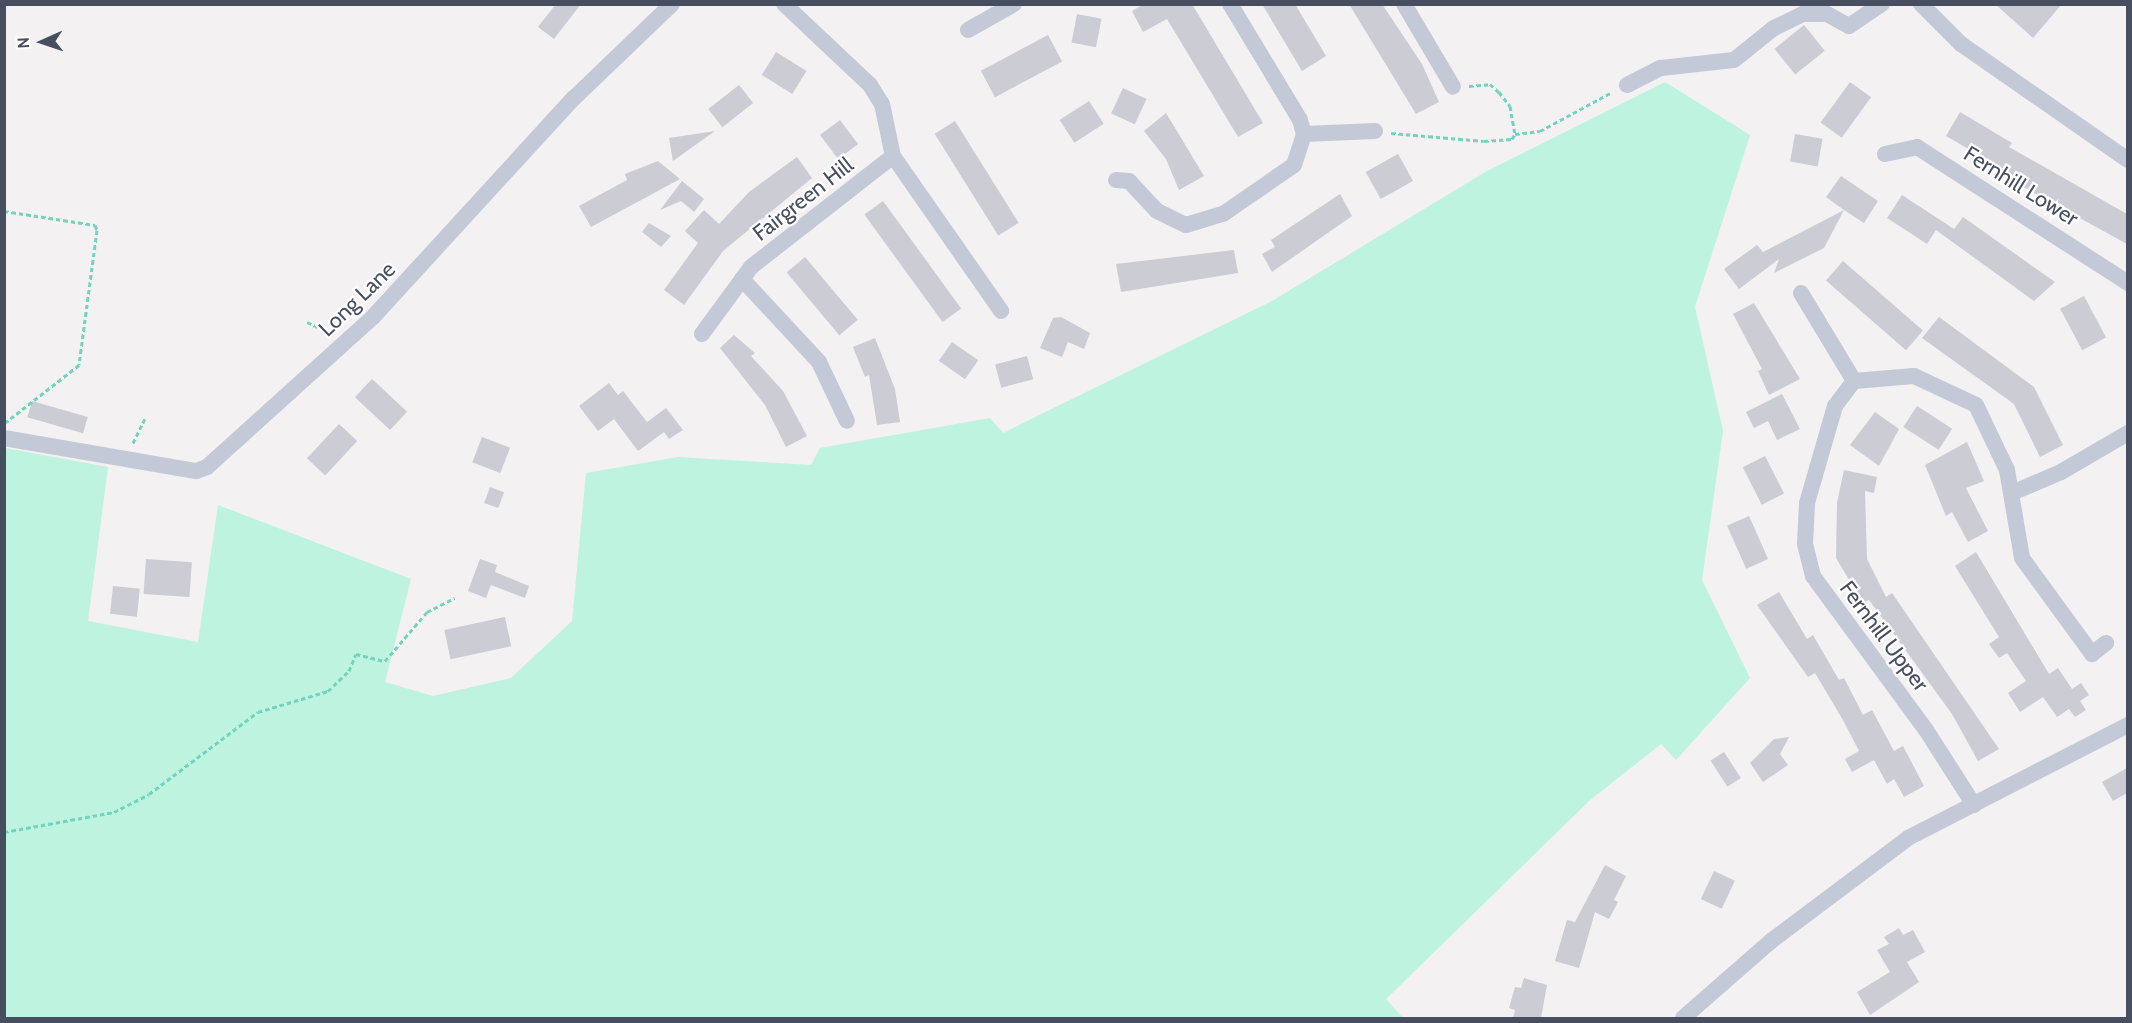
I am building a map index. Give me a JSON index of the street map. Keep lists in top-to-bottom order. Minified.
{"streets":{"street":["Fernhill Lower","Fairgreen Hill","Long Lane","Fernhill Upper"]},"north":"left"}
